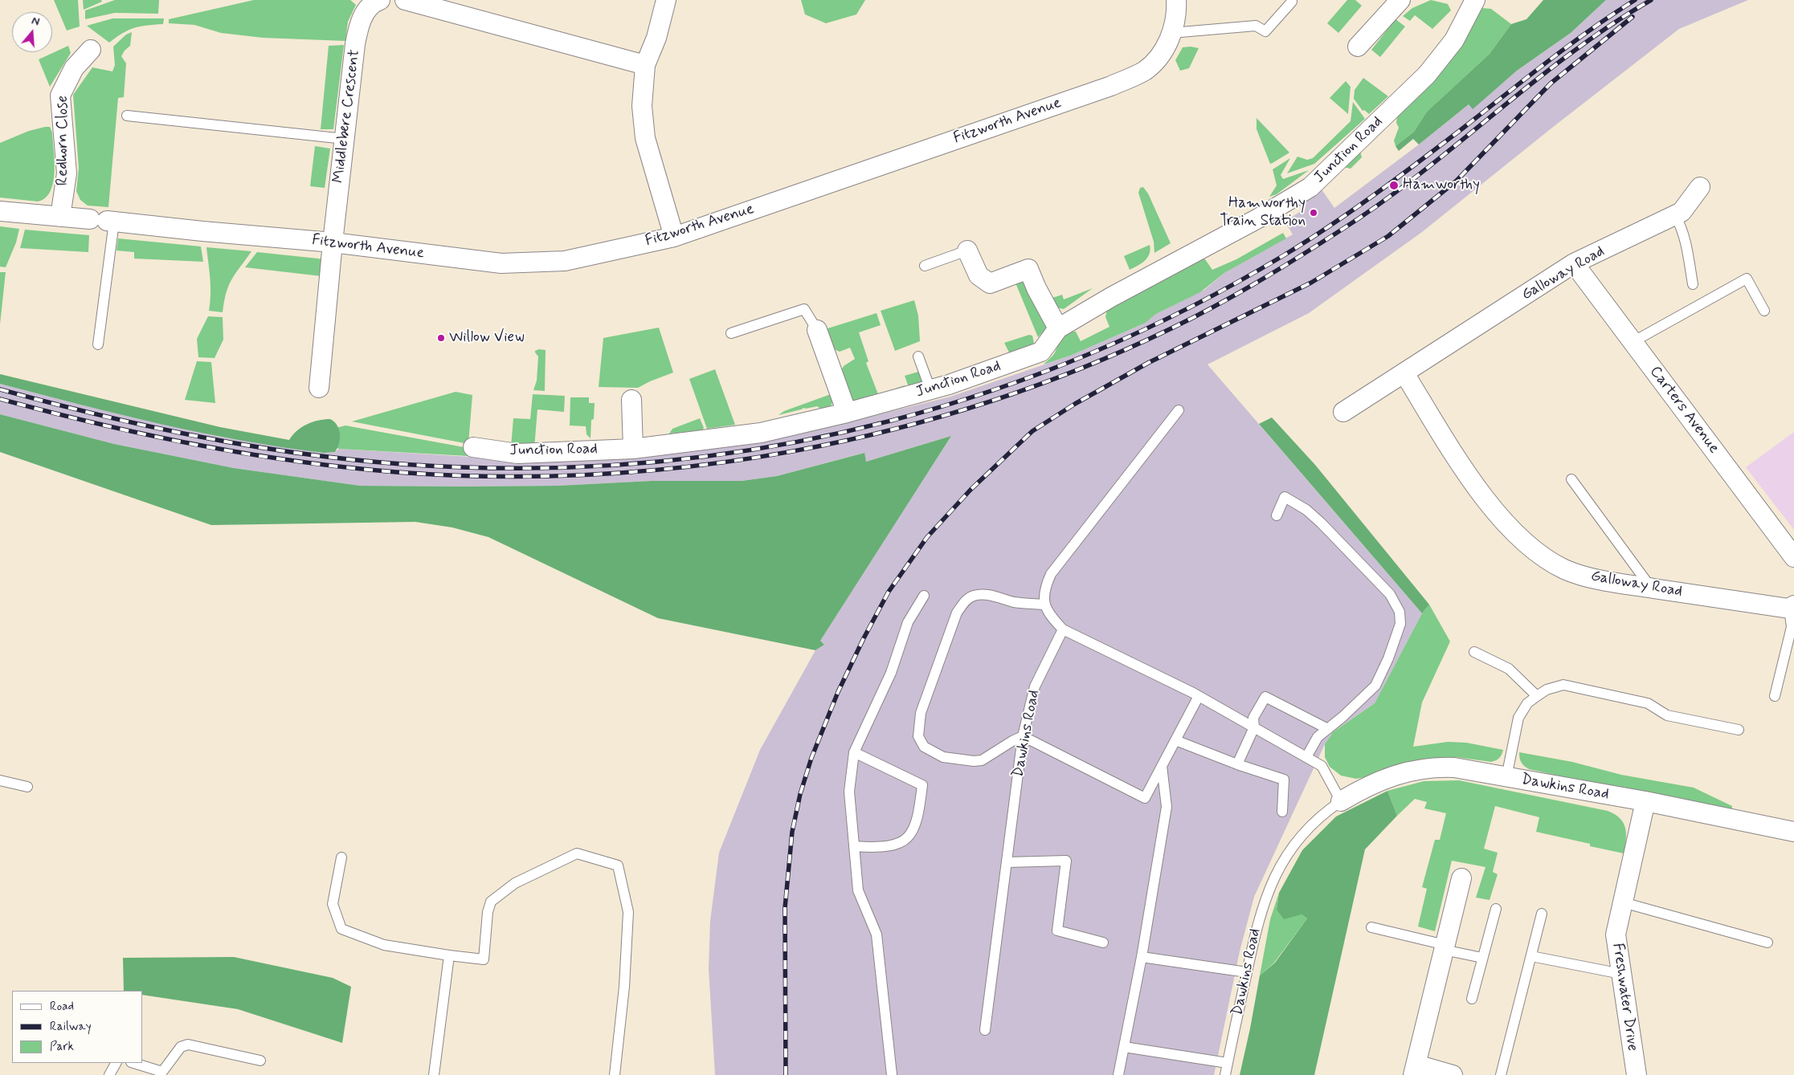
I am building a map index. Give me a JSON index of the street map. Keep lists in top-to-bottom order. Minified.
{"streets":{"street":["Middlebere Crescent","Fitzworth Avenue","Redhorn Close","Junction Road","Galloway Road","Carters Avenue","Dawkins Road","Freshwater Drive"]},"crossings":[["Middlebere Crescent","Fitzworth Avenue"],["Fitzworth Avenue","Redhorn Close"],["Galloway Road","Carters Avenue"],["Dawkins Road","Freshwater Drive"]],"places":["Hamworthy","Hamworthy Train Station","Willow View"],"legend":["Road","Railway","Park"],"north":"top"}
